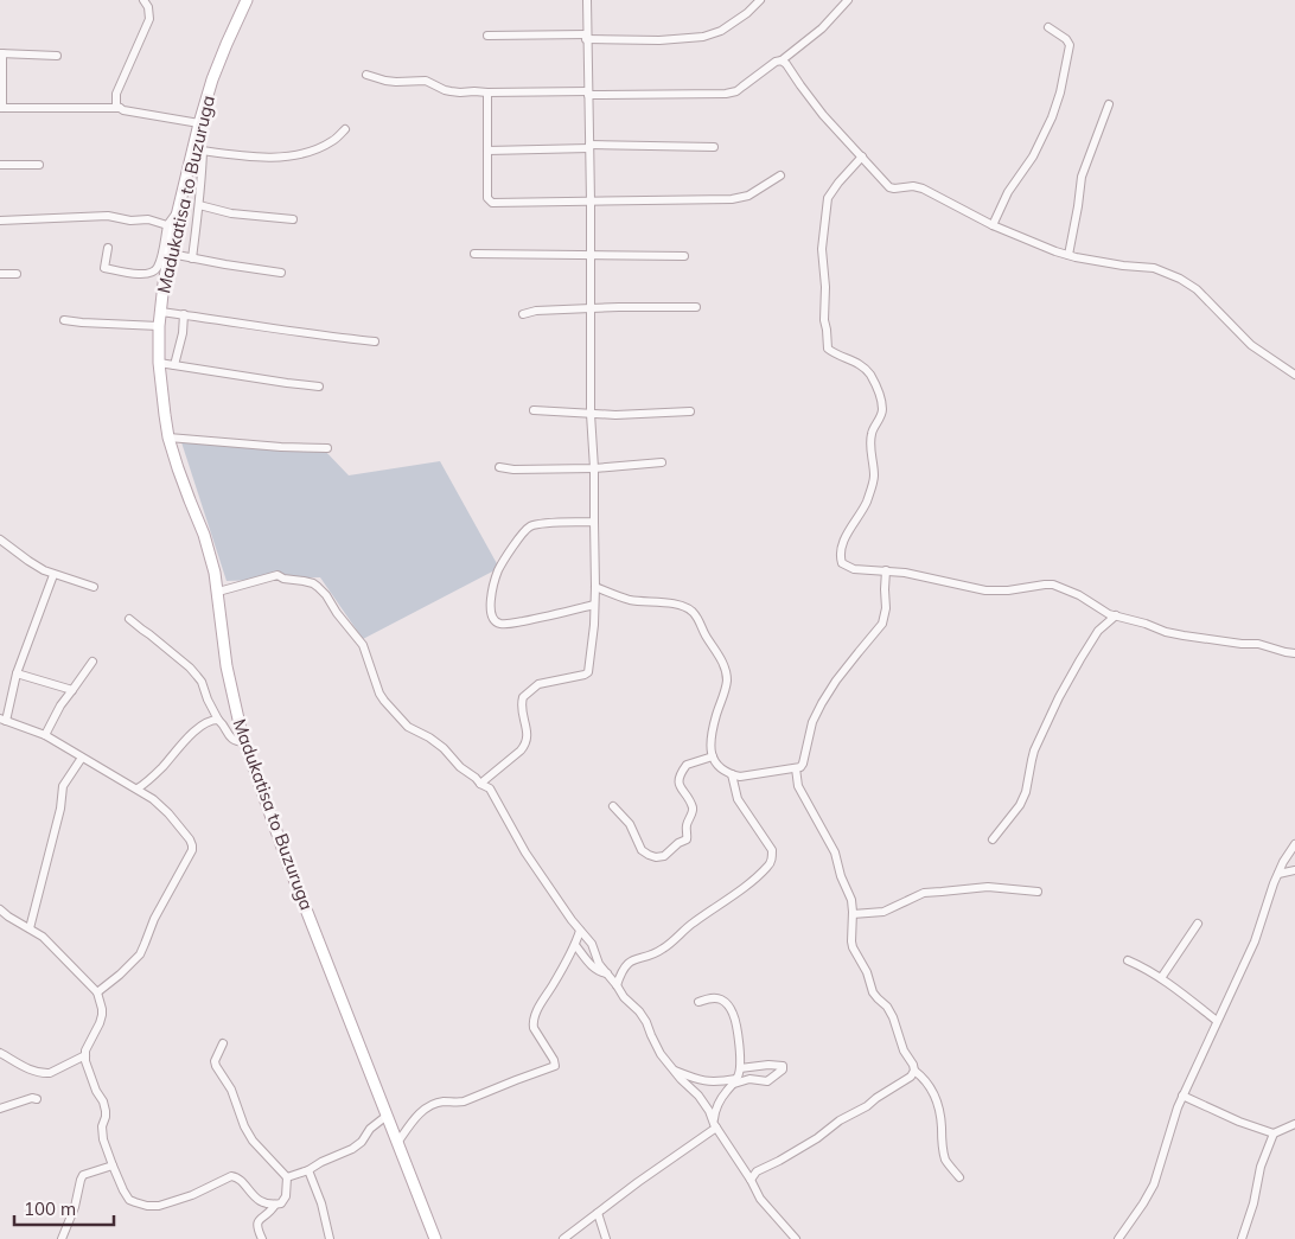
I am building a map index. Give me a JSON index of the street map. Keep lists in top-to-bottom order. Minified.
{"streets":{"main road":["Madukatisa to Buzuruga"]},"scale_bar":"100 m"}
